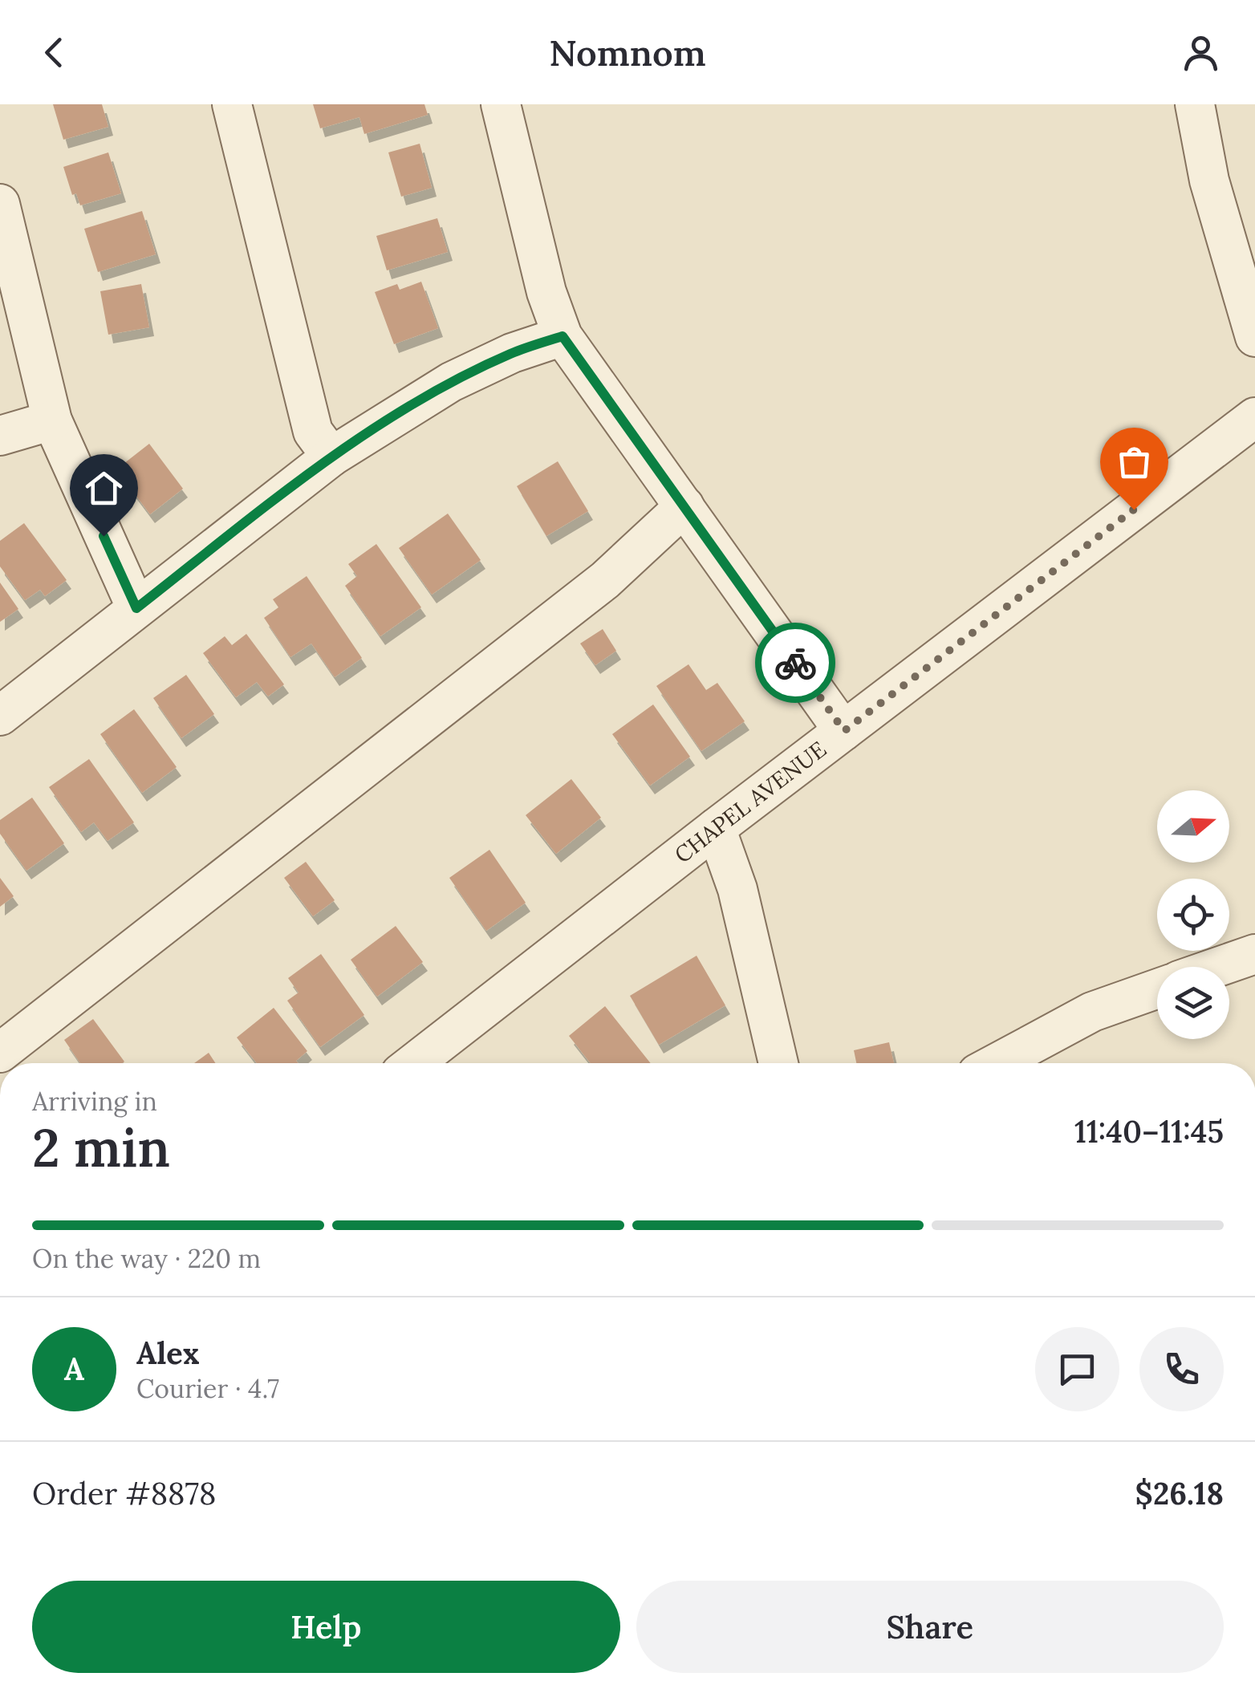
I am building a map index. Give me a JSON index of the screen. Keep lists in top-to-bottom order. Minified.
{"streets":{"street":["CHAPEL AVENUE"]},"north":"right","page":{"header":"Nomnom","heading":["2 min","Arriving in","11:40–11:45"],"panel":["Alex","Courier · 4.7","Order #8878","$26.18"],"bar":"On the way · 220 m","round":"A","buttons":["Help","Share"]}}
